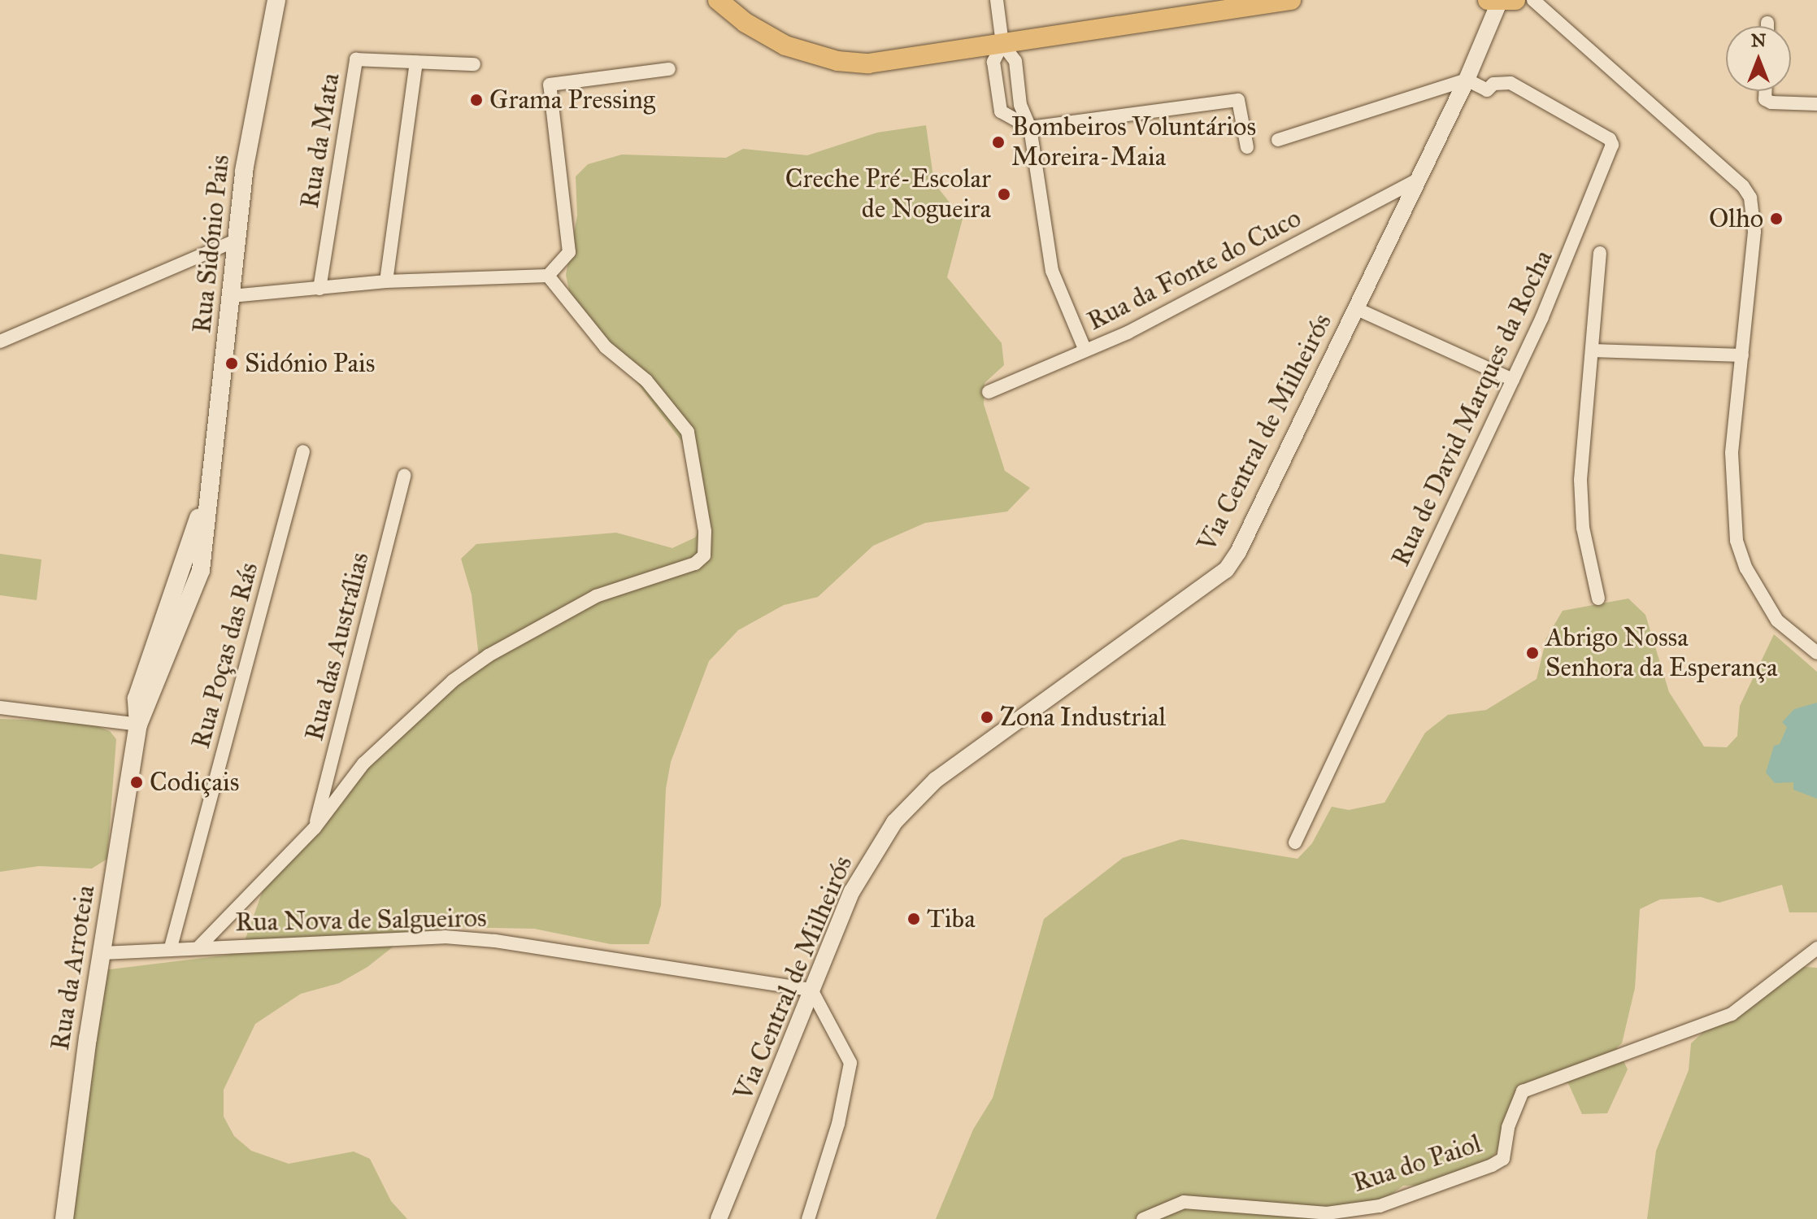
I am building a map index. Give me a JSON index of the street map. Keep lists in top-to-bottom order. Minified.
{"streets":{"main road":["Rua Sidónio Pais","Rua da Arroteia"],"street":["Rua da Mata","Rua da Fonte do Cuco","Rua de David Marques da Rocha","Via Central de Milheirós","Rua das Austrálias","Rua Poças das Rás","Rua Nova de Salgueiros","Rua do Paiol"]},"crossings":[["Rua Sidónio Pais","Rua da Arroteia"],["Rua da Fonte do Cuco","Via Central de Milheirós"],["Rua de David Marques da Rocha","Via Central de Milheirós"],["Via Central de Milheirós","Rua Nova de Salgueiros"],["Rua Poças das Rás","Rua Nova de Salgueiros"],["Rua Nova de Salgueiros","Rua da Arroteia"]],"places":["Grama Pressing","Bombeiros Voluntários Moreira-Maia","Creche Pré-Escolar de Nogueira","Olho","Sidónio Pais","Abrigo Nossa Senhora da Esperança","Zona Industrial","Codiçais","Tiba"],"north":"top"}
